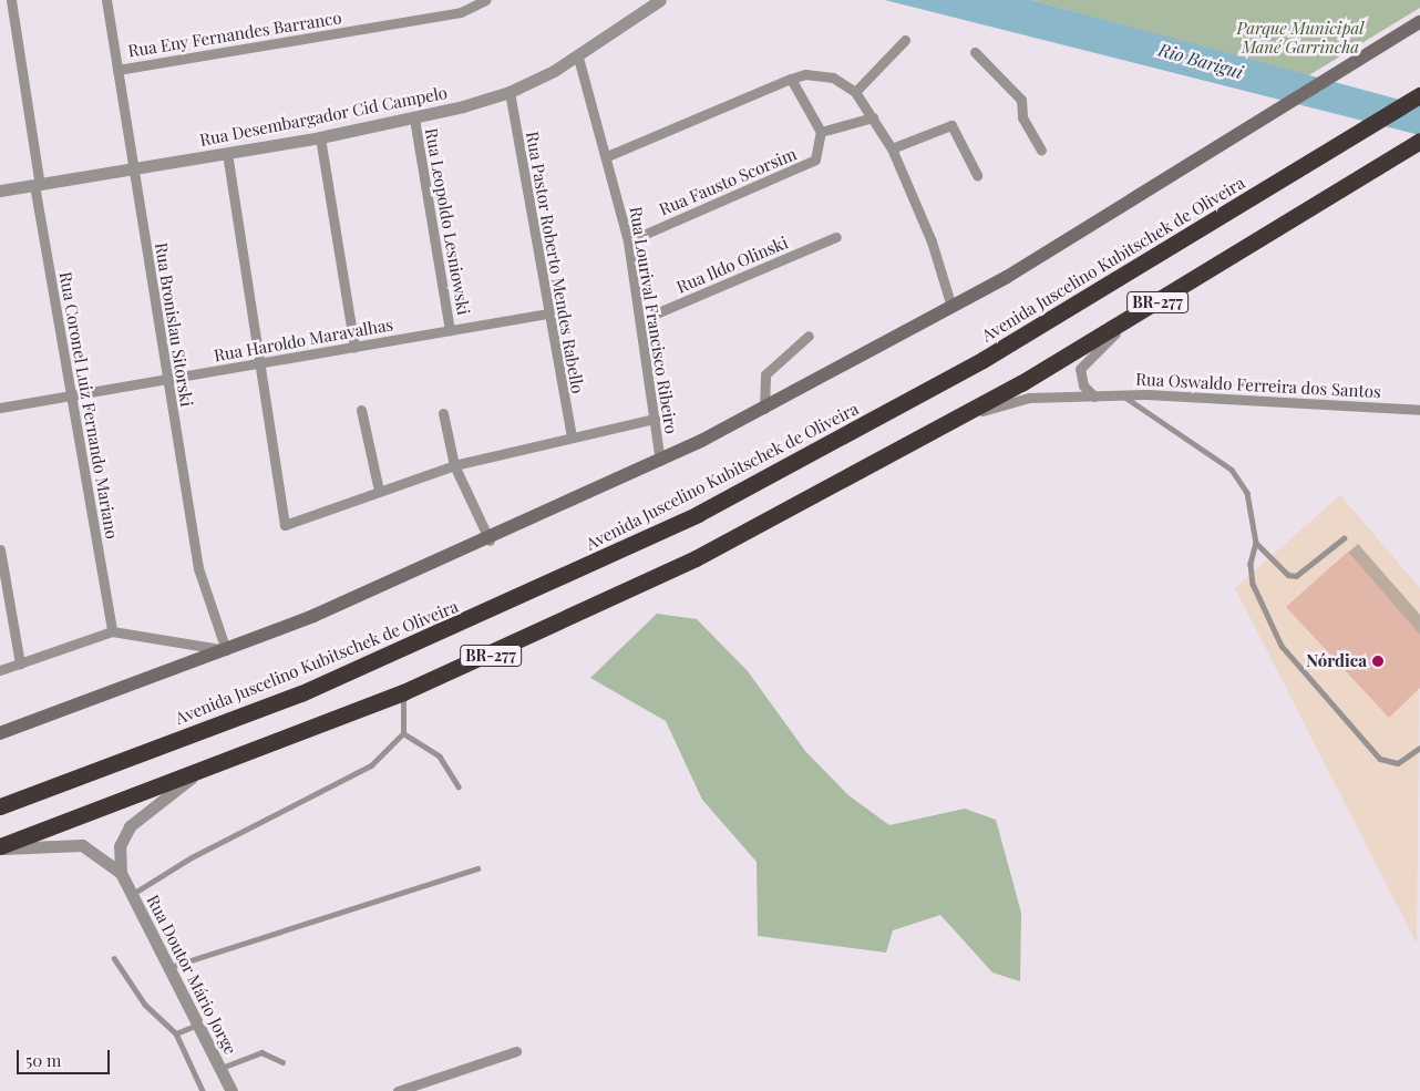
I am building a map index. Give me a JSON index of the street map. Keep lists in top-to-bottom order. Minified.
{"streets":{"highway":["Avenida Juscelino Kubitschek de Oliveira","BR-277"],"street":["Rua Eny Fernandes Barranco","Rua Desembargador Cid Campelo","Rua Fausto Scorsim","Rua Leopoldo Lesniowski","Rua Pastor Roberto Mendes Rabello","Rua Ildo Olinski","Rua Lourival Francisco Ribeiro","Rua Bronislau Sitorski","Rua Haroldo Maravalhas","Rua Oswaldo Ferreira dos Santos","Rua Coronel Luiz Fernando Mariano","Rua Doutor Mário Jorge"]},"crossings":[["Rua Eny Fernandes Barranco","Rua Bronislau Sitorski"],["Rua Desembargador Cid Campelo","Rua Leopoldo Lesniowski"],["Rua Desembargador Cid Campelo","Rua Pastor Roberto Mendes Rabello"],["Rua Desembargador Cid Campelo","Rua Lourival Francisco Ribeiro"],["Rua Desembargador Cid Campelo","Rua Bronislau Sitorski"],["Rua Desembargador Cid Campelo","Rua Coronel Luiz Fernando Mariano"],["Rua Fausto Scorsim","Rua Lourival Francisco Ribeiro"],["Rua Leopoldo Lesniowski","Rua Haroldo Maravalhas"],["Rua Pastor Roberto Mendes Rabello","Rua Haroldo Maravalhas"],["Rua Ildo Olinski","Rua Lourival Francisco Ribeiro"],["BR-277","Rua Oswaldo Ferreira dos Santos"],["BR-277","Rua Doutor Mário Jorge"],["Rua Bronislau Sitorski","Rua Haroldo Maravalhas"],["Rua Haroldo Maravalhas","Rua Coronel Luiz Fernando Mariano"]],"water":["Rio Barigui"],"parks":["Parque Municipal Mané Garrincha"],"places":["Nórdica"],"scale_bar":"50 m"}
